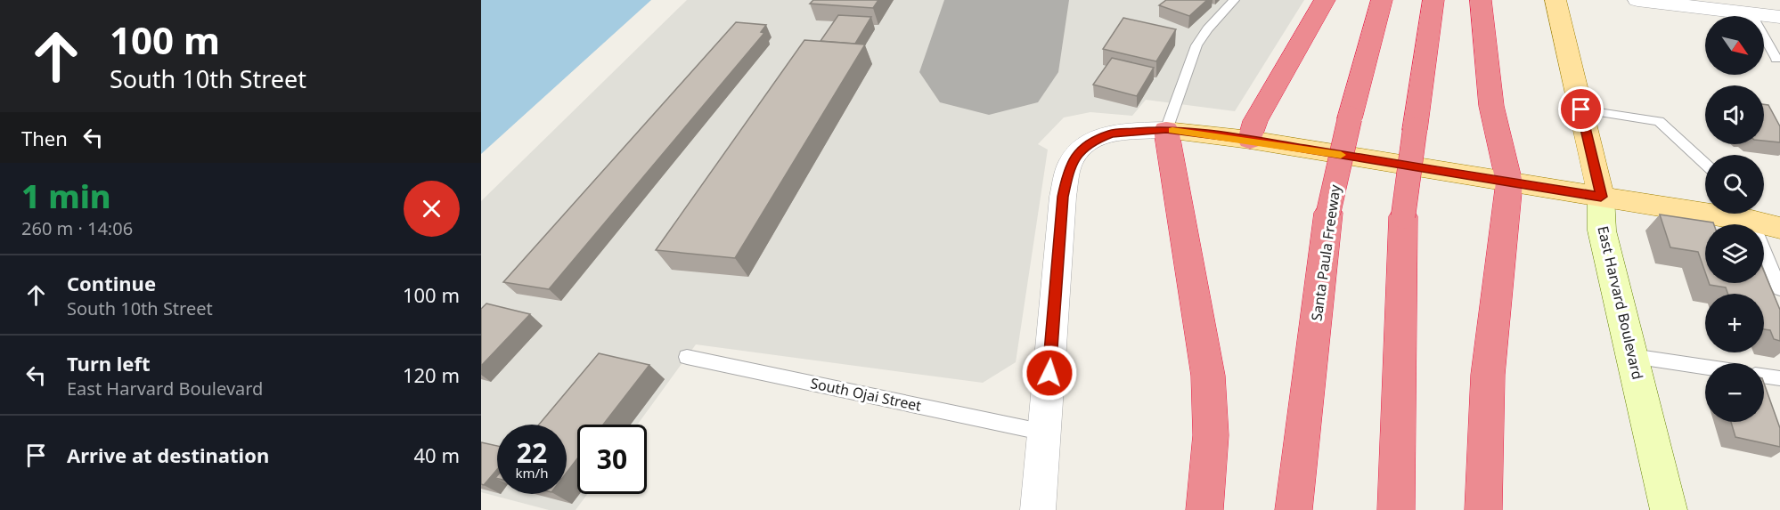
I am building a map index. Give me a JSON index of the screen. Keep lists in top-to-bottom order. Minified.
{"streets":{"highway":["Santa Paula Freeway"],"main road":["East Harvard Boulevard"],"lane":["South Ojai Street"]},"north":"bottom right","page":{"turn":["100 m","South 10th Street"],"map_buttons":["+","−"],"then":"Then","heading":["1 min","260 m · 14:06"],"list":[{"name":"Continue","note":"South 10th Street","value":"100 m"},{"name":"Turn left","note":"East Harvard Boulevard","value":"120 m"},{"name":"Arrive at destination","value":"40 m"}],"speed":"22 km/h","limit":"30"}}
